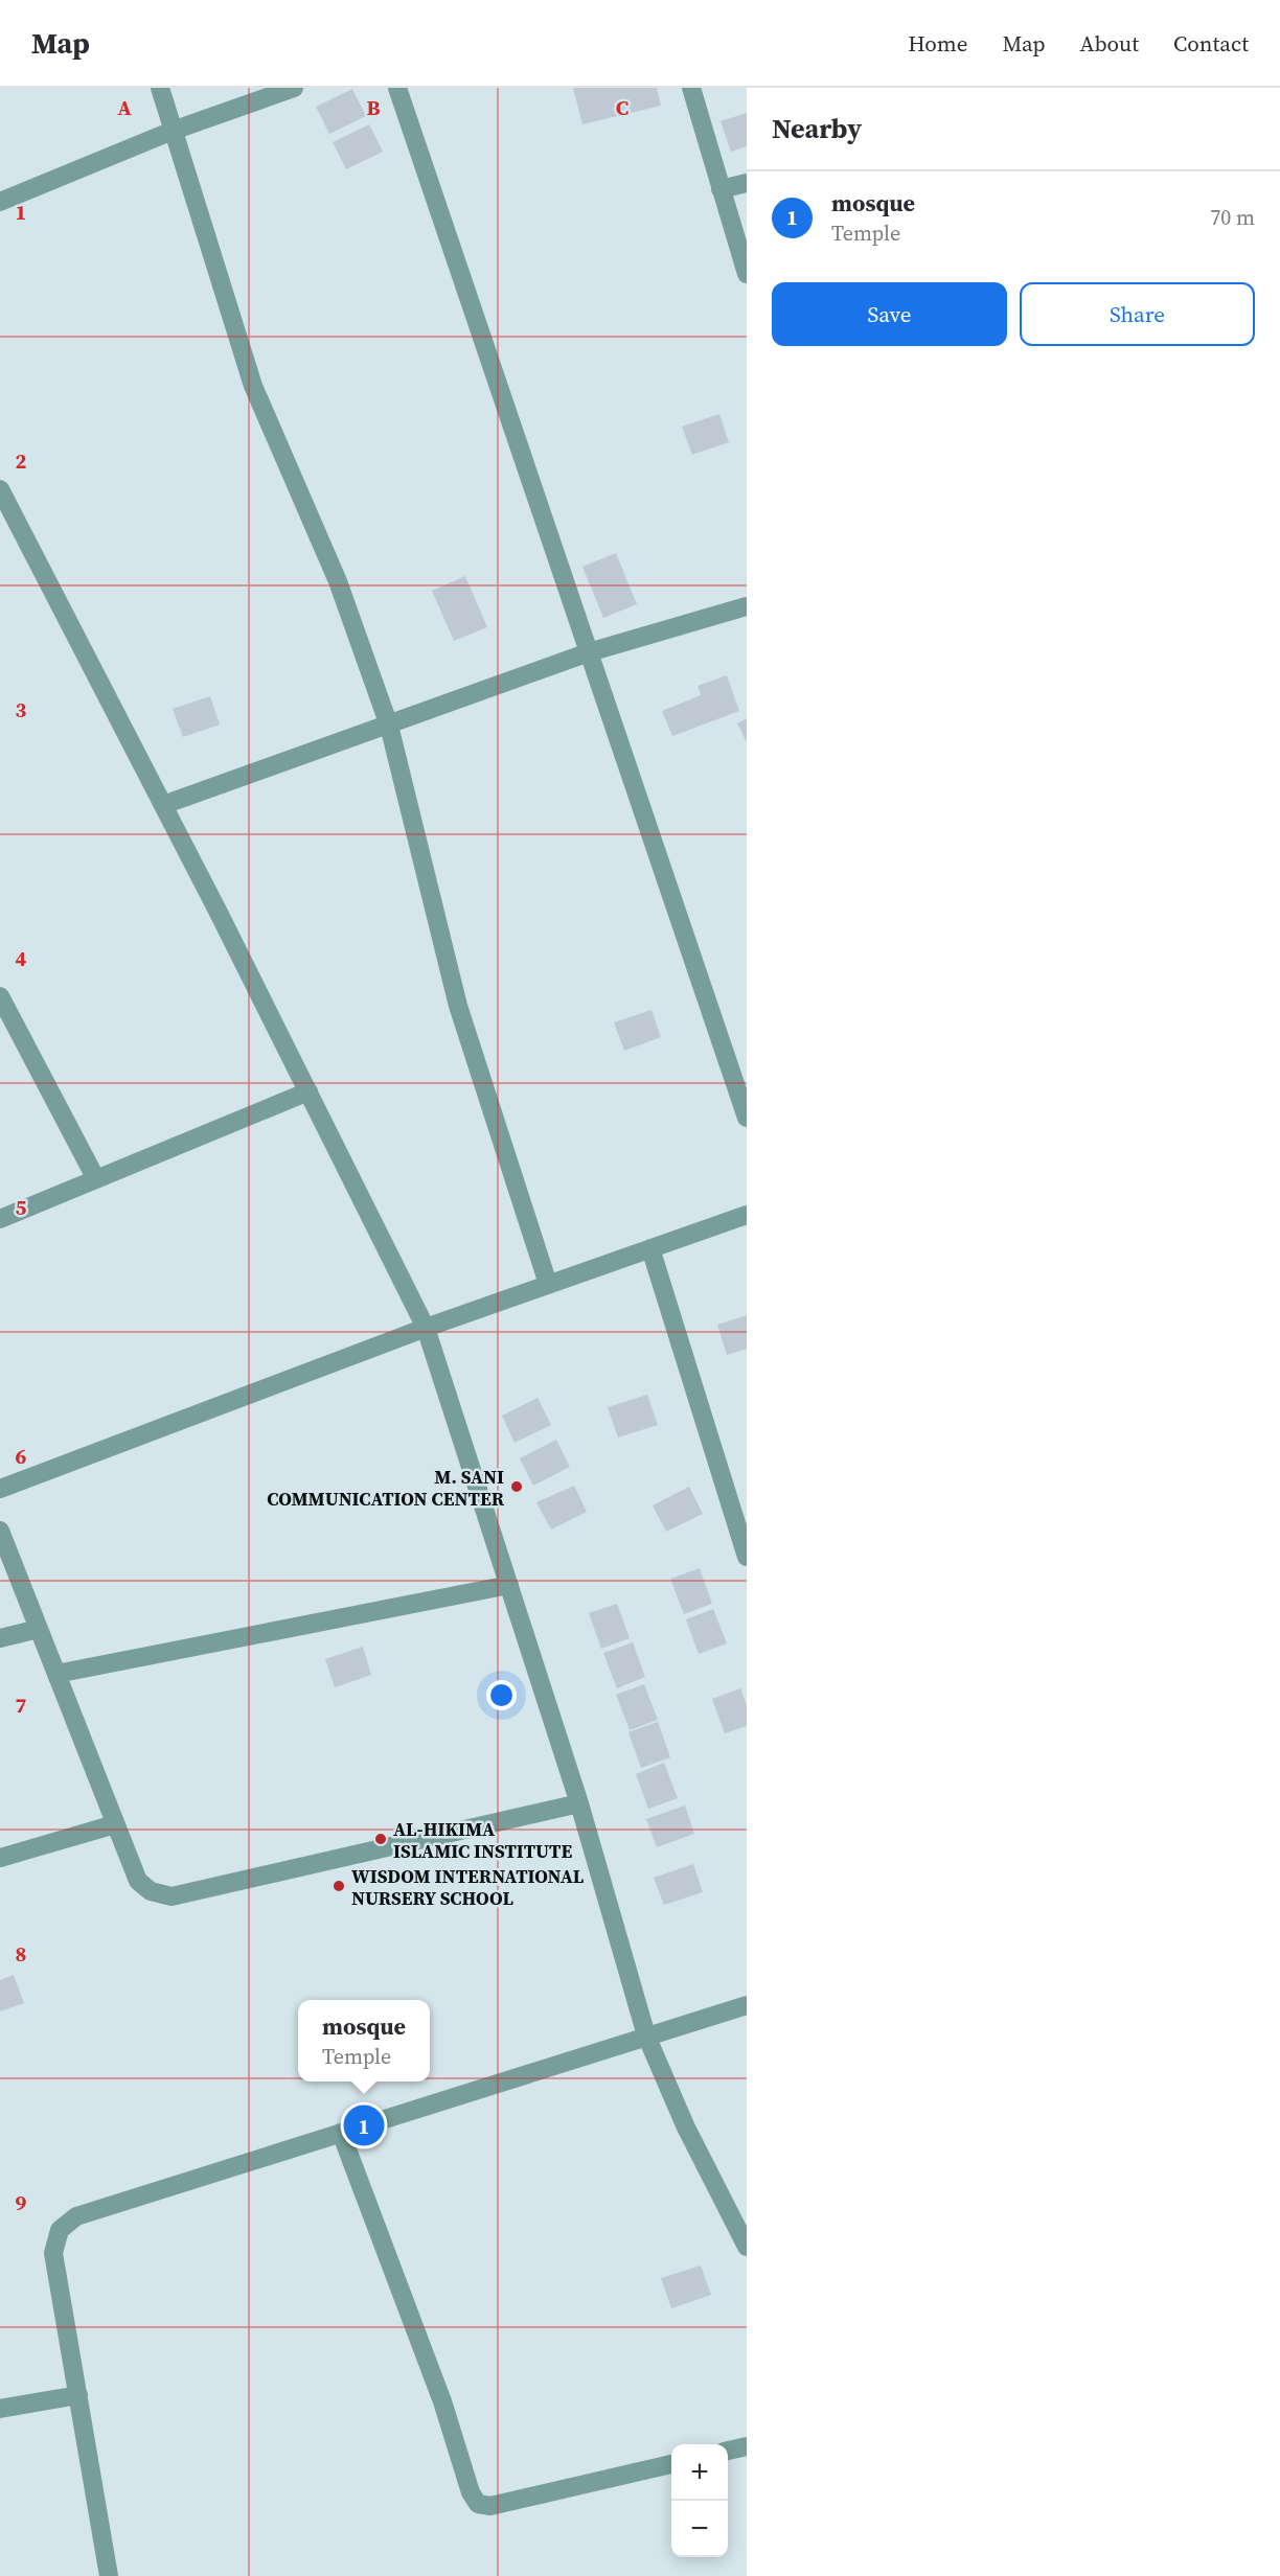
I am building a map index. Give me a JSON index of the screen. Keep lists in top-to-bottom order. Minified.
{"places":["M. SANI COMMUNICATION CENTER","AL-HIKIMA ISLAMIC INSTITUTE","WISDOM INTERNATIONAL NURSERY SCHOOL"],"page":{"header":"Map","nav":["Home","Map","About","Contact"],"heading":"Nearby","list":[{"mark":"1","name":"mosque","note":"Temple","value":"70 m"}],"buttons":["Save","Share"],"popup":["mosque","Temple"],"pins":"1","map_buttons":["+","−"]},"grid":{"columns":["A","B","C"],"rows":["1","2","3","4","5","6","7","8","9"]}}
